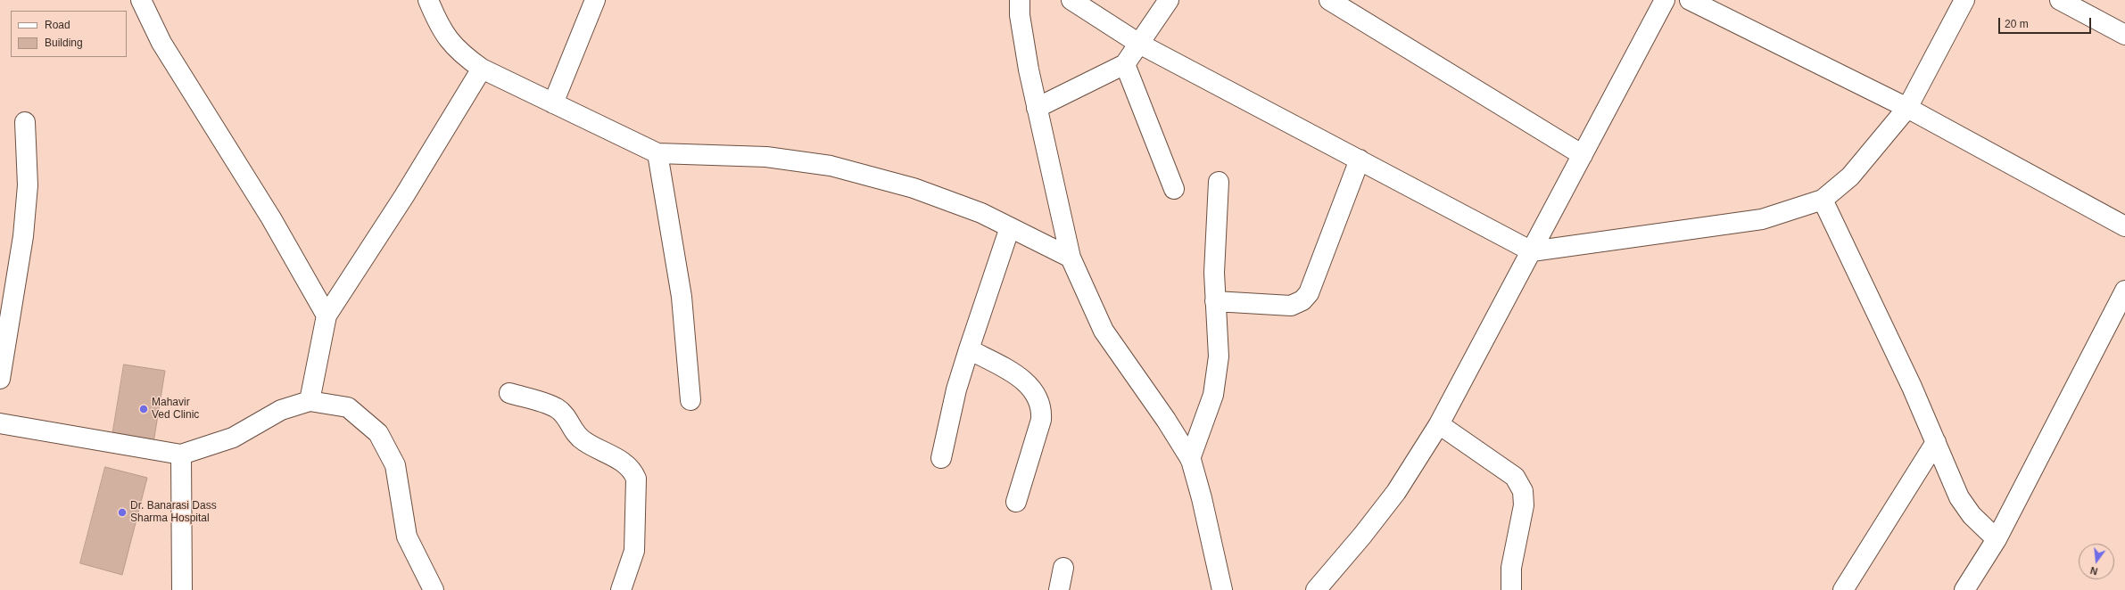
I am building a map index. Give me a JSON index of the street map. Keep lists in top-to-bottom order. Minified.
{"places":["Mahavir Ved Clinic","Dr. Banarasi Dass Sharma Hospital"],"legend":["Road","Building"],"scale_bar":"20 m","north":"bottom"}
